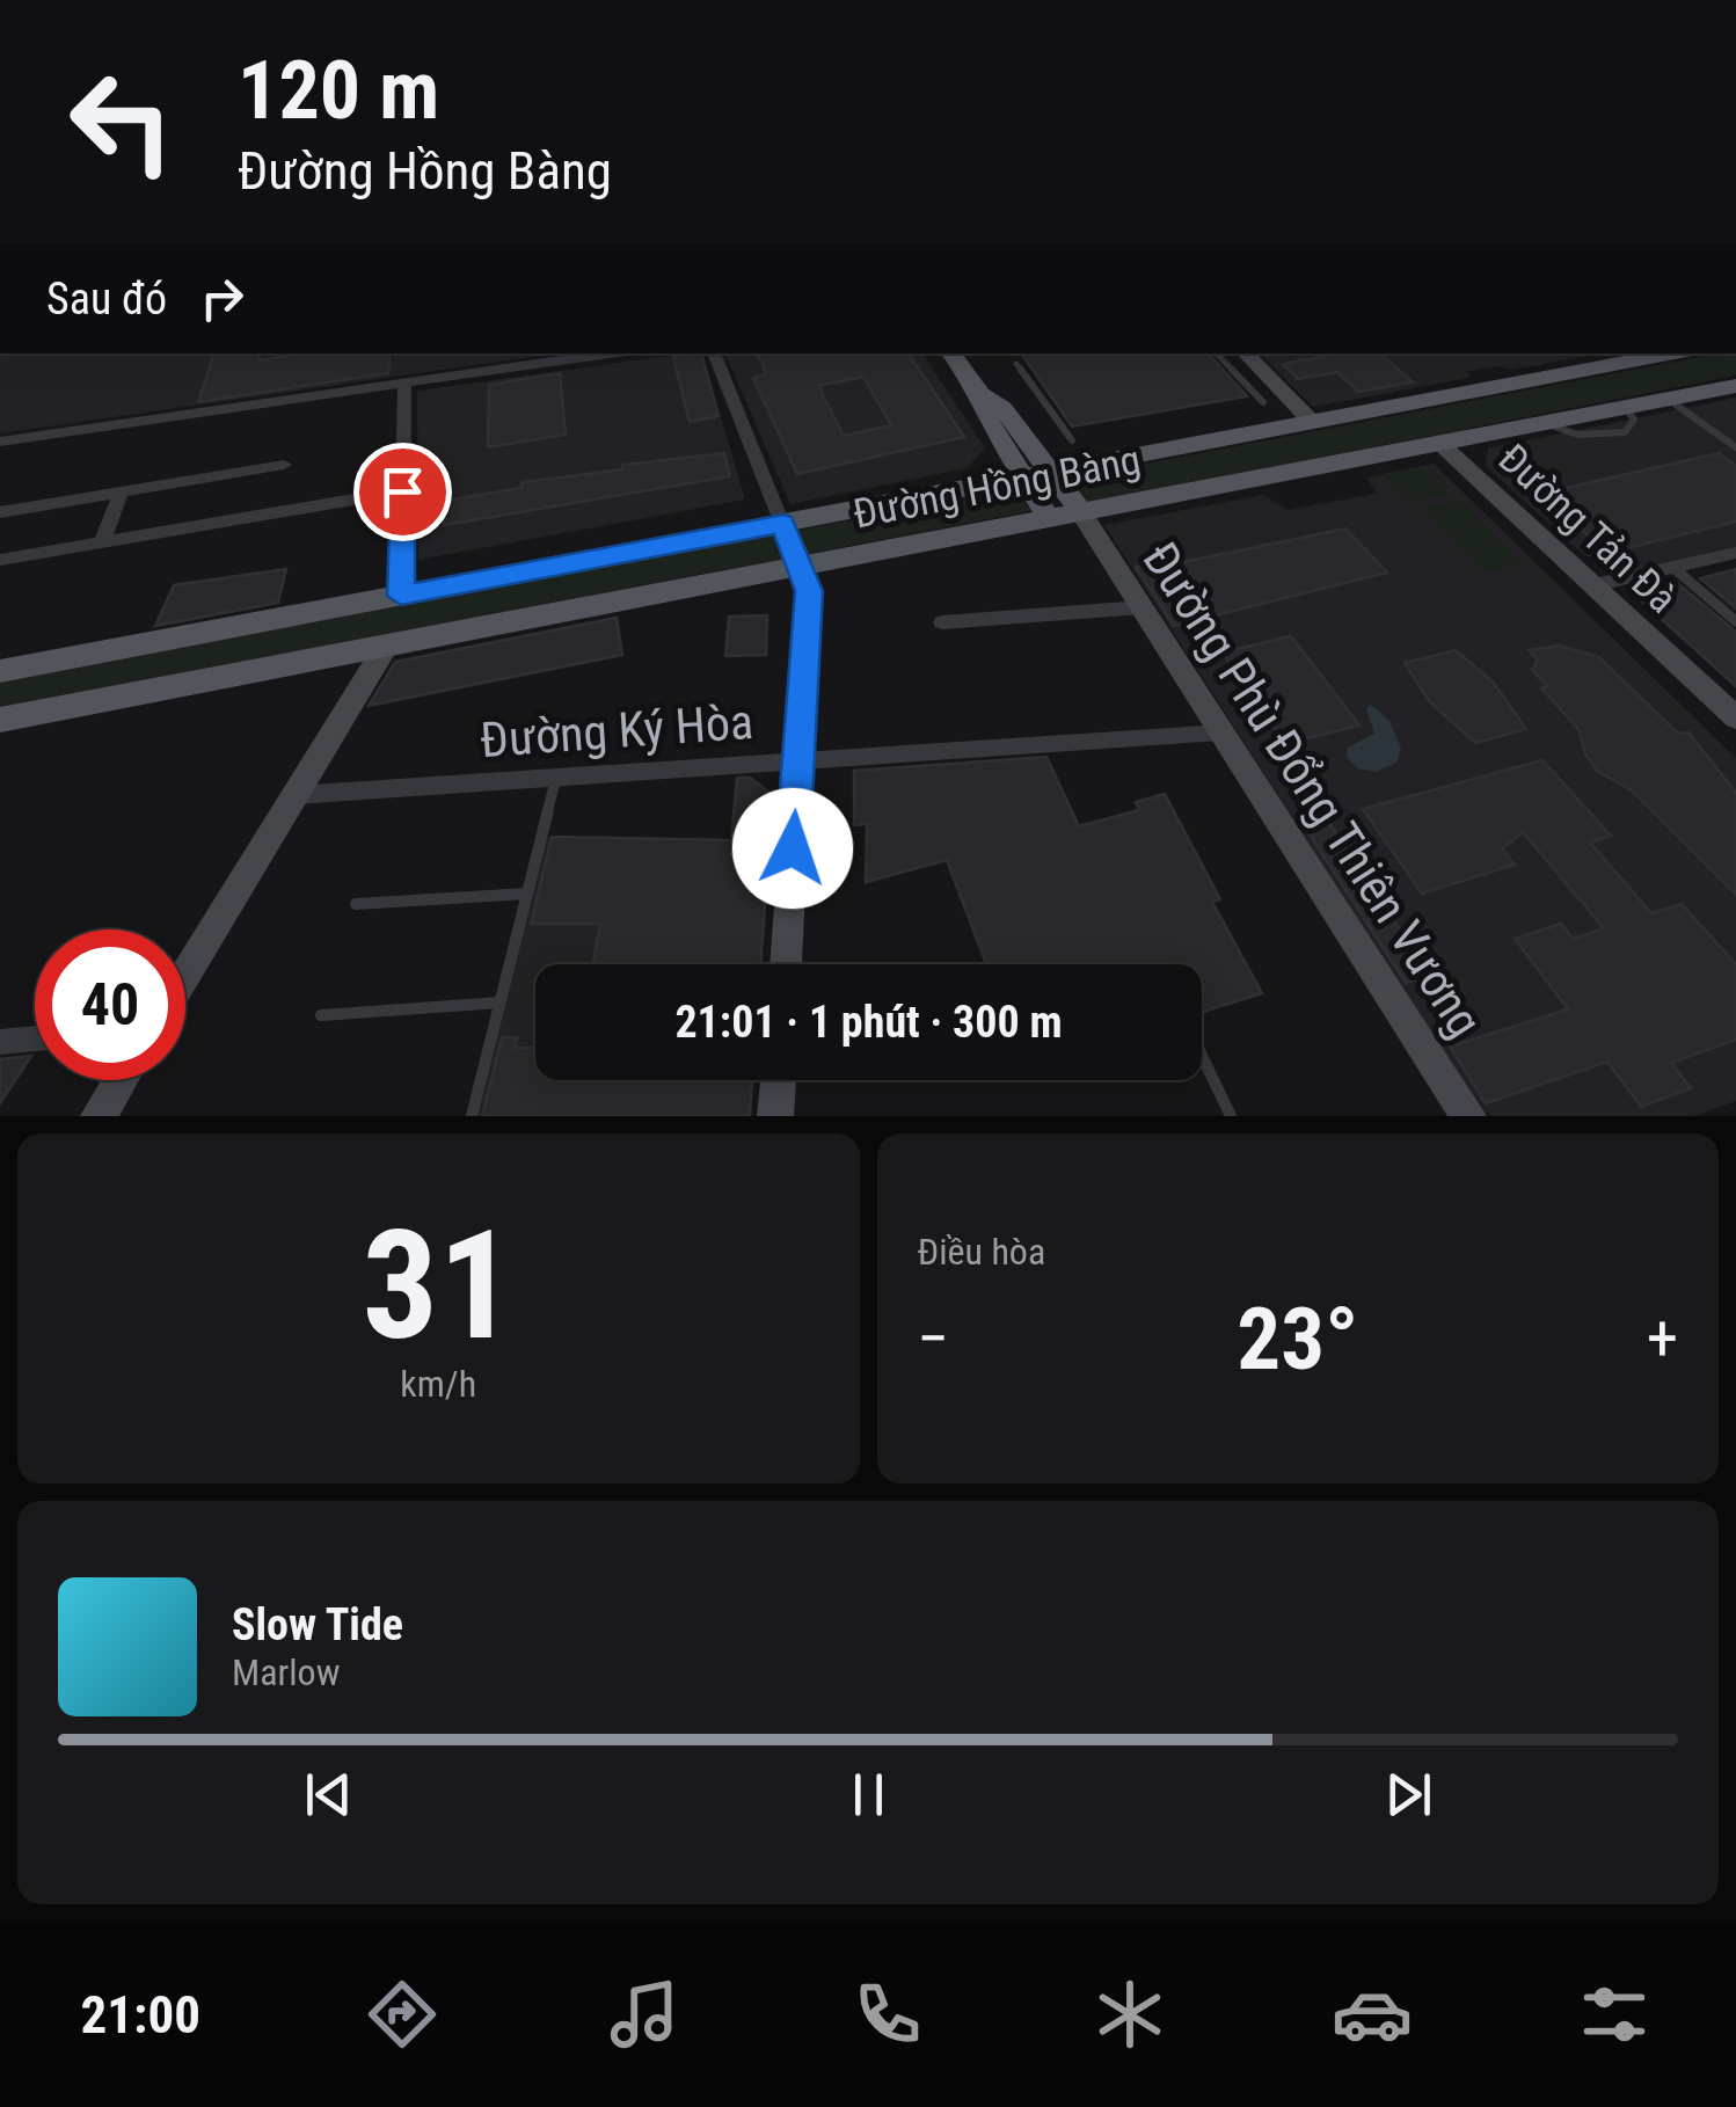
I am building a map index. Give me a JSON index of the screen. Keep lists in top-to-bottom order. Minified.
{"streets":{"main road":["Đường Hồng Bàng"],"street":["Đường Tản Đà","Đường Ký Hòa","Đường Phù Đổng Thiên Vương"]},"crossings":[["Đường Hồng Bàng","Đường Tản Đà"],["Đường Hồng Bàng","Đường Phù Đổng Thiên Vương"],["Đường Ký Hòa","Đường Phù Đổng Thiên Vương"]],"page":{"turn":["120 m","Đường Hồng Bàng"],"then":"Sau đó","limit":"40","trip":"21:01 · 1 phút · 300 m","tile":[["31","km/h"],"Điều hòa"],"heat":["−","23°","+"],"song":["Slow Tide","Marlow"],"tabs":"21:00"}}
